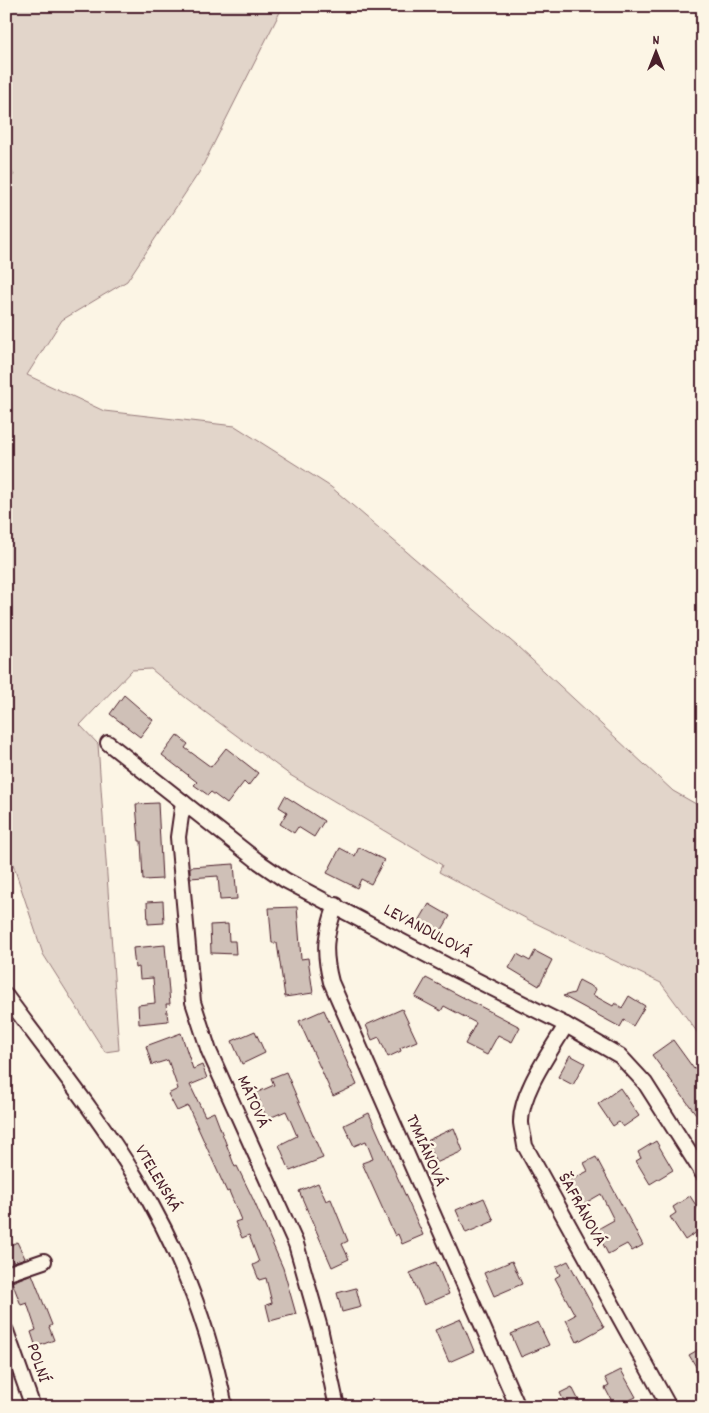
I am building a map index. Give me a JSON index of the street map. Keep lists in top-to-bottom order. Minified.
{"streets":{"street":["LEVANDULOVÁ","MÁTOVÁ","TYMIÁNOVÁ","VTELENSKÁ","ŠAFRÁNOVÁ","POLNÍ"]},"crossings":[["LEVANDULOVÁ","MÁTOVÁ"],["LEVANDULOVÁ","TYMIÁNOVÁ"],["LEVANDULOVÁ","ŠAFRÁNOVÁ"]],"north":"top"}
